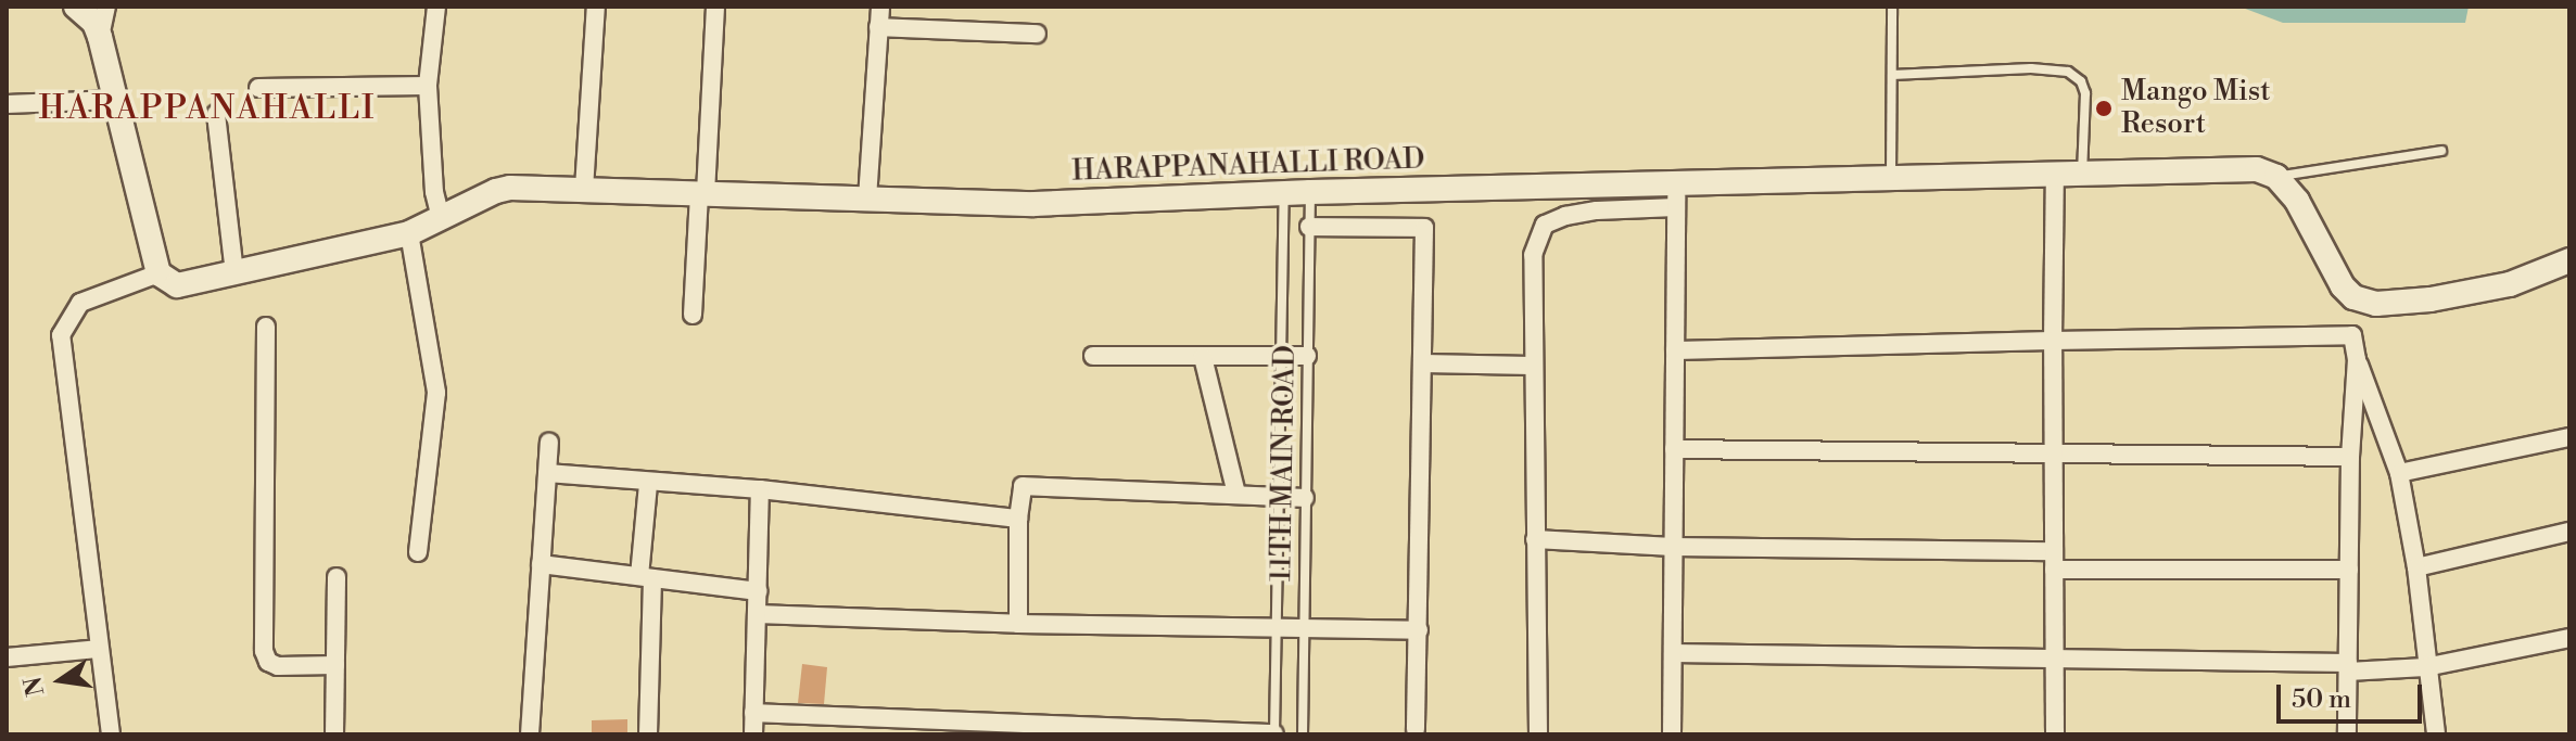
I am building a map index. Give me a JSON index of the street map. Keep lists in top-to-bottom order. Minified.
{"streets":{"street":["HARAPPANAHALLI ROAD"],"lane":["11TH MAIN ROAD"]},"crossings":[["HARAPPANAHALLI ROAD","11TH MAIN ROAD"]],"districts":["HARAPPANAHALLI"],"places":["Mango Mist Resort"],"scale_bar":"50 m","north":"left"}
